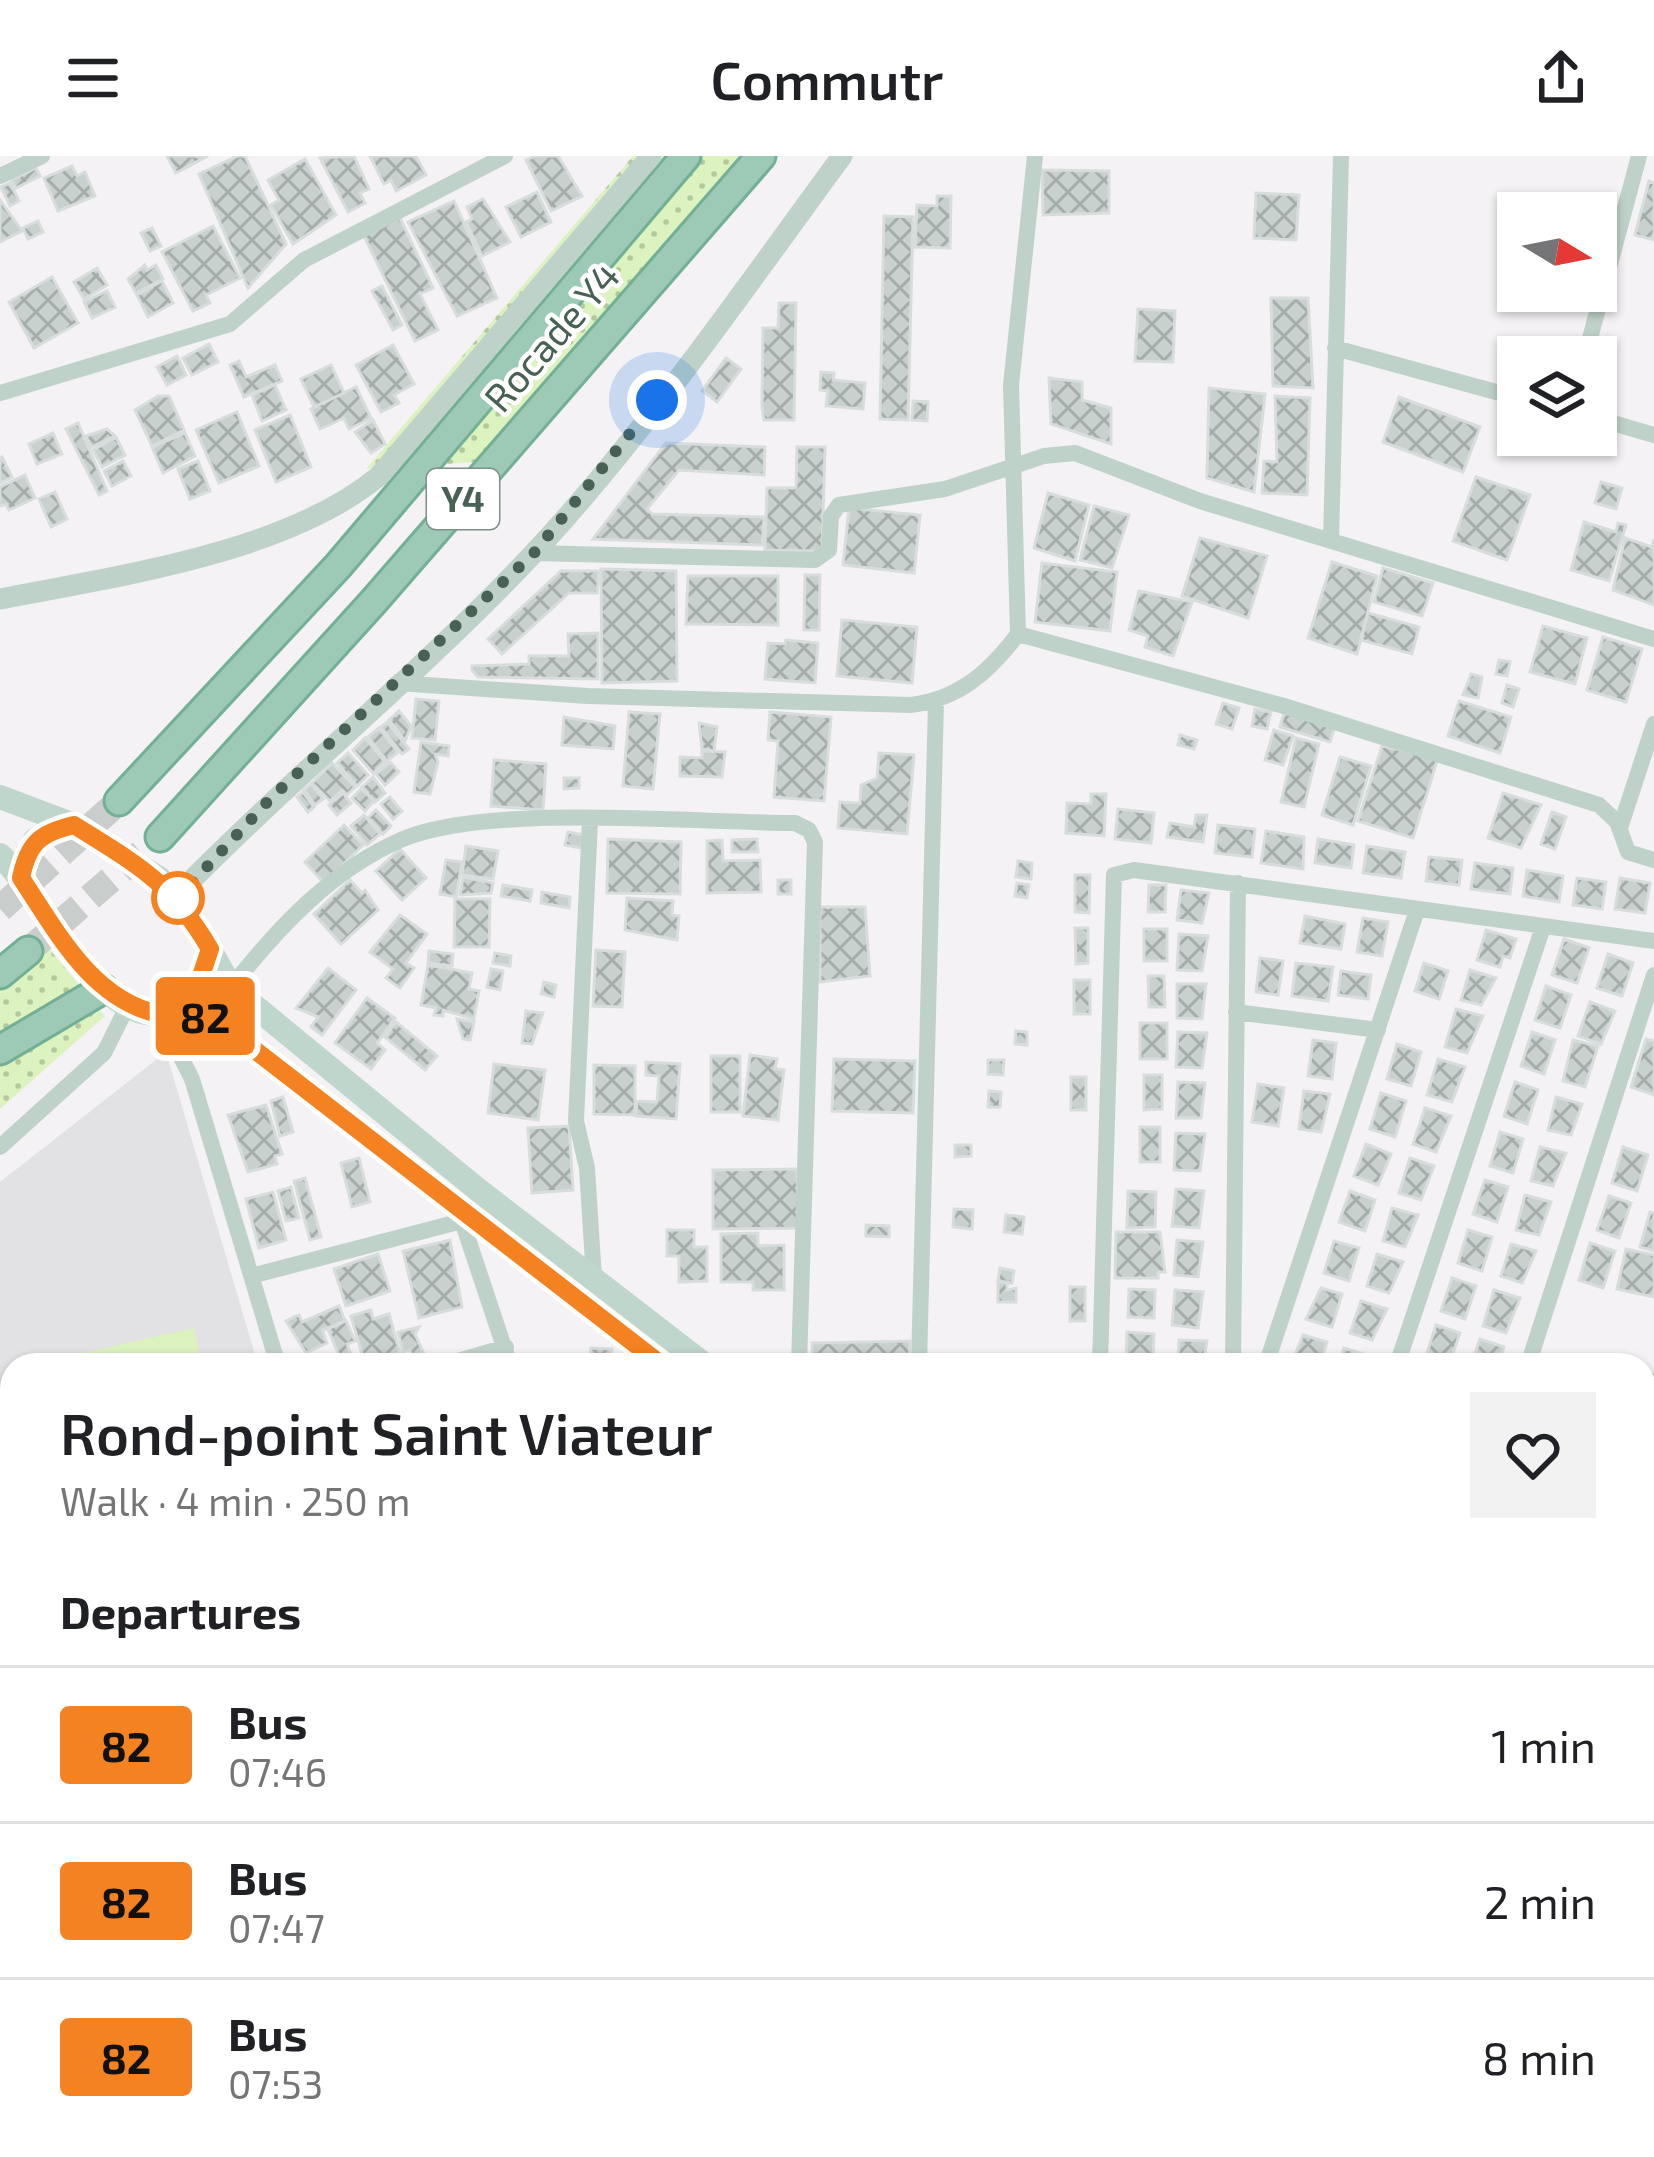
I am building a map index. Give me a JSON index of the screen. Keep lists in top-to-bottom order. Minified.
{"streets":{"highway":["Rocade Y4","Y4"]},"lines":["bus line 82"],"north":"right","page":{"header":"Commutr","on_map":"82","heading":[["Rond-point Saint Viateur","Walk · 4 min · 250 m"],"Departures"],"list":[{"mark":"82","name":"Bus","note":"07:46","value":"1 min"},{"mark":"82","name":"Bus","note":"07:47","value":"2 min"},{"mark":"82","name":"Bus","note":"07:53","value":"8 min"}]}}
